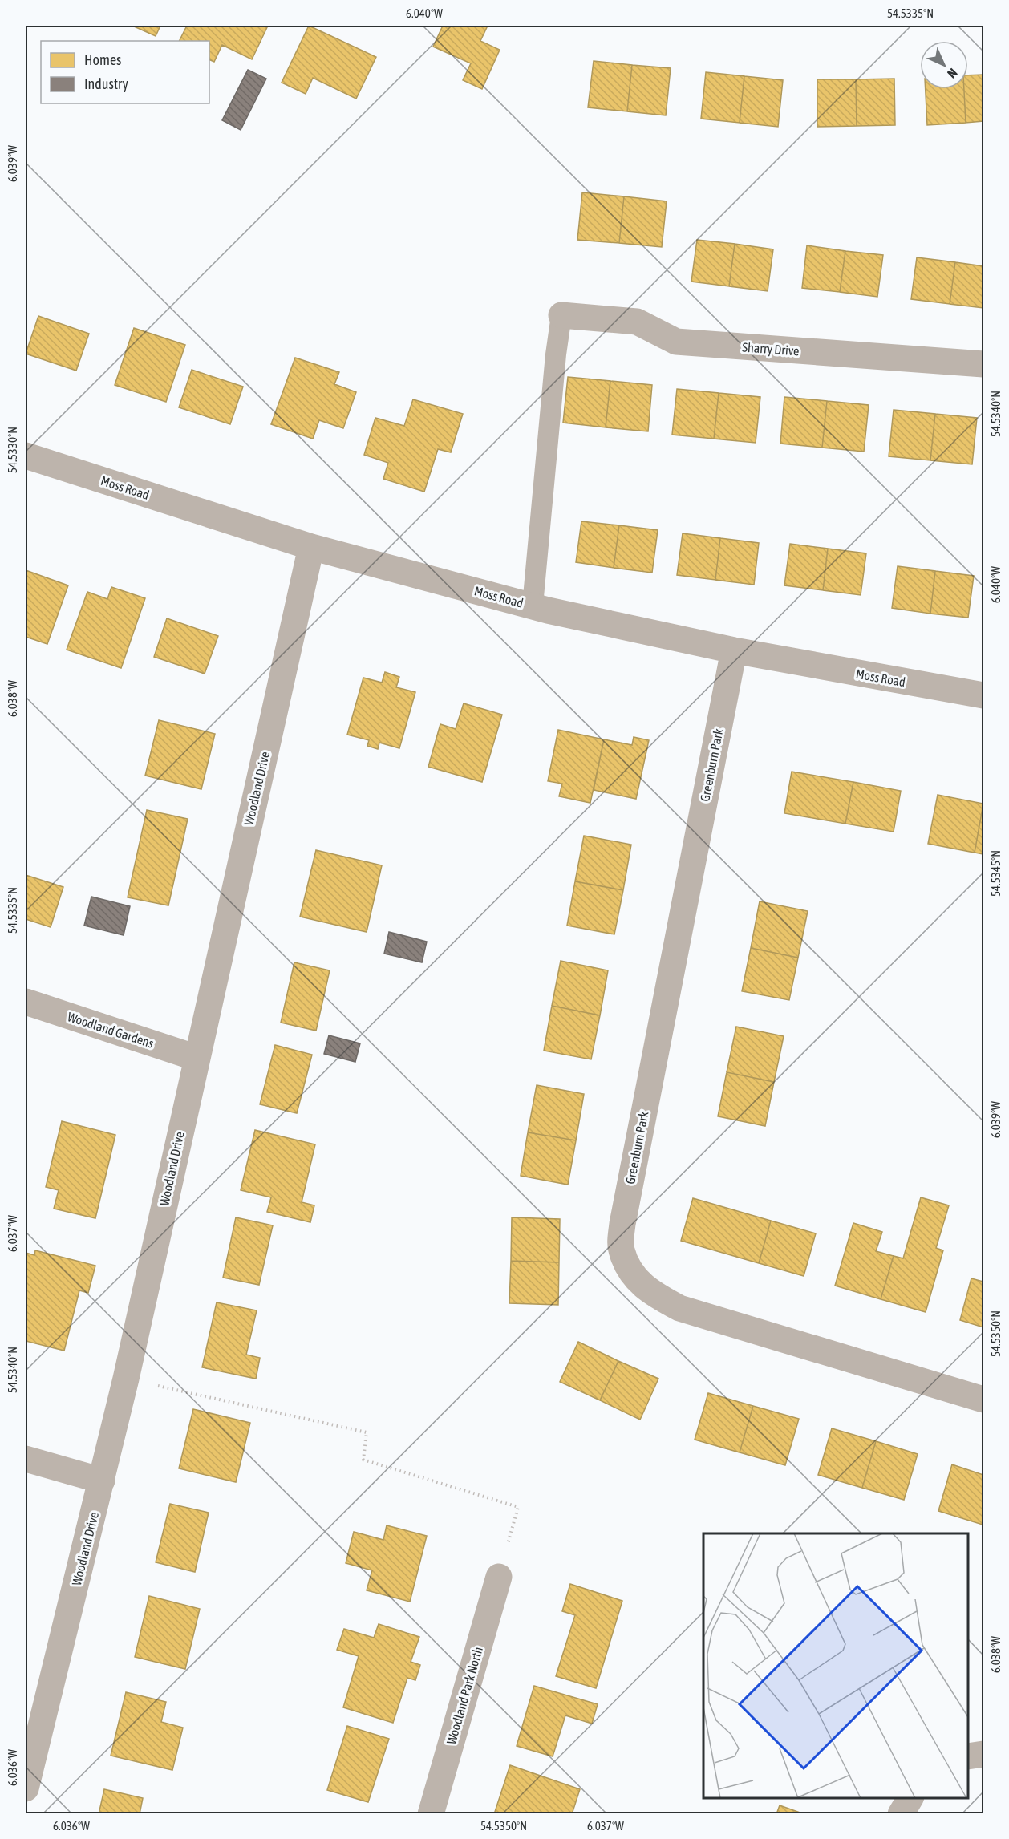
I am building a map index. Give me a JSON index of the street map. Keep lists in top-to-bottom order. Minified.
{"streets":{"street":["Sharry Drive","Moss Road","Greenburn Park","Woodland Drive","Woodland Gardens","Woodland Park North"]},"crossings":[["Moss Road","Greenburn Park"],["Moss Road","Woodland Drive"],["Woodland Drive","Woodland Gardens"]],"legend":["Homes","Industry"],"north":"bottom right","coordinates":["6.040°W","54.5335°N","6.039°W","54.5340°N","54.5330°N","6.038°W","54.5345°N","6.037°W","54.5350°N","6.036°W"]}
